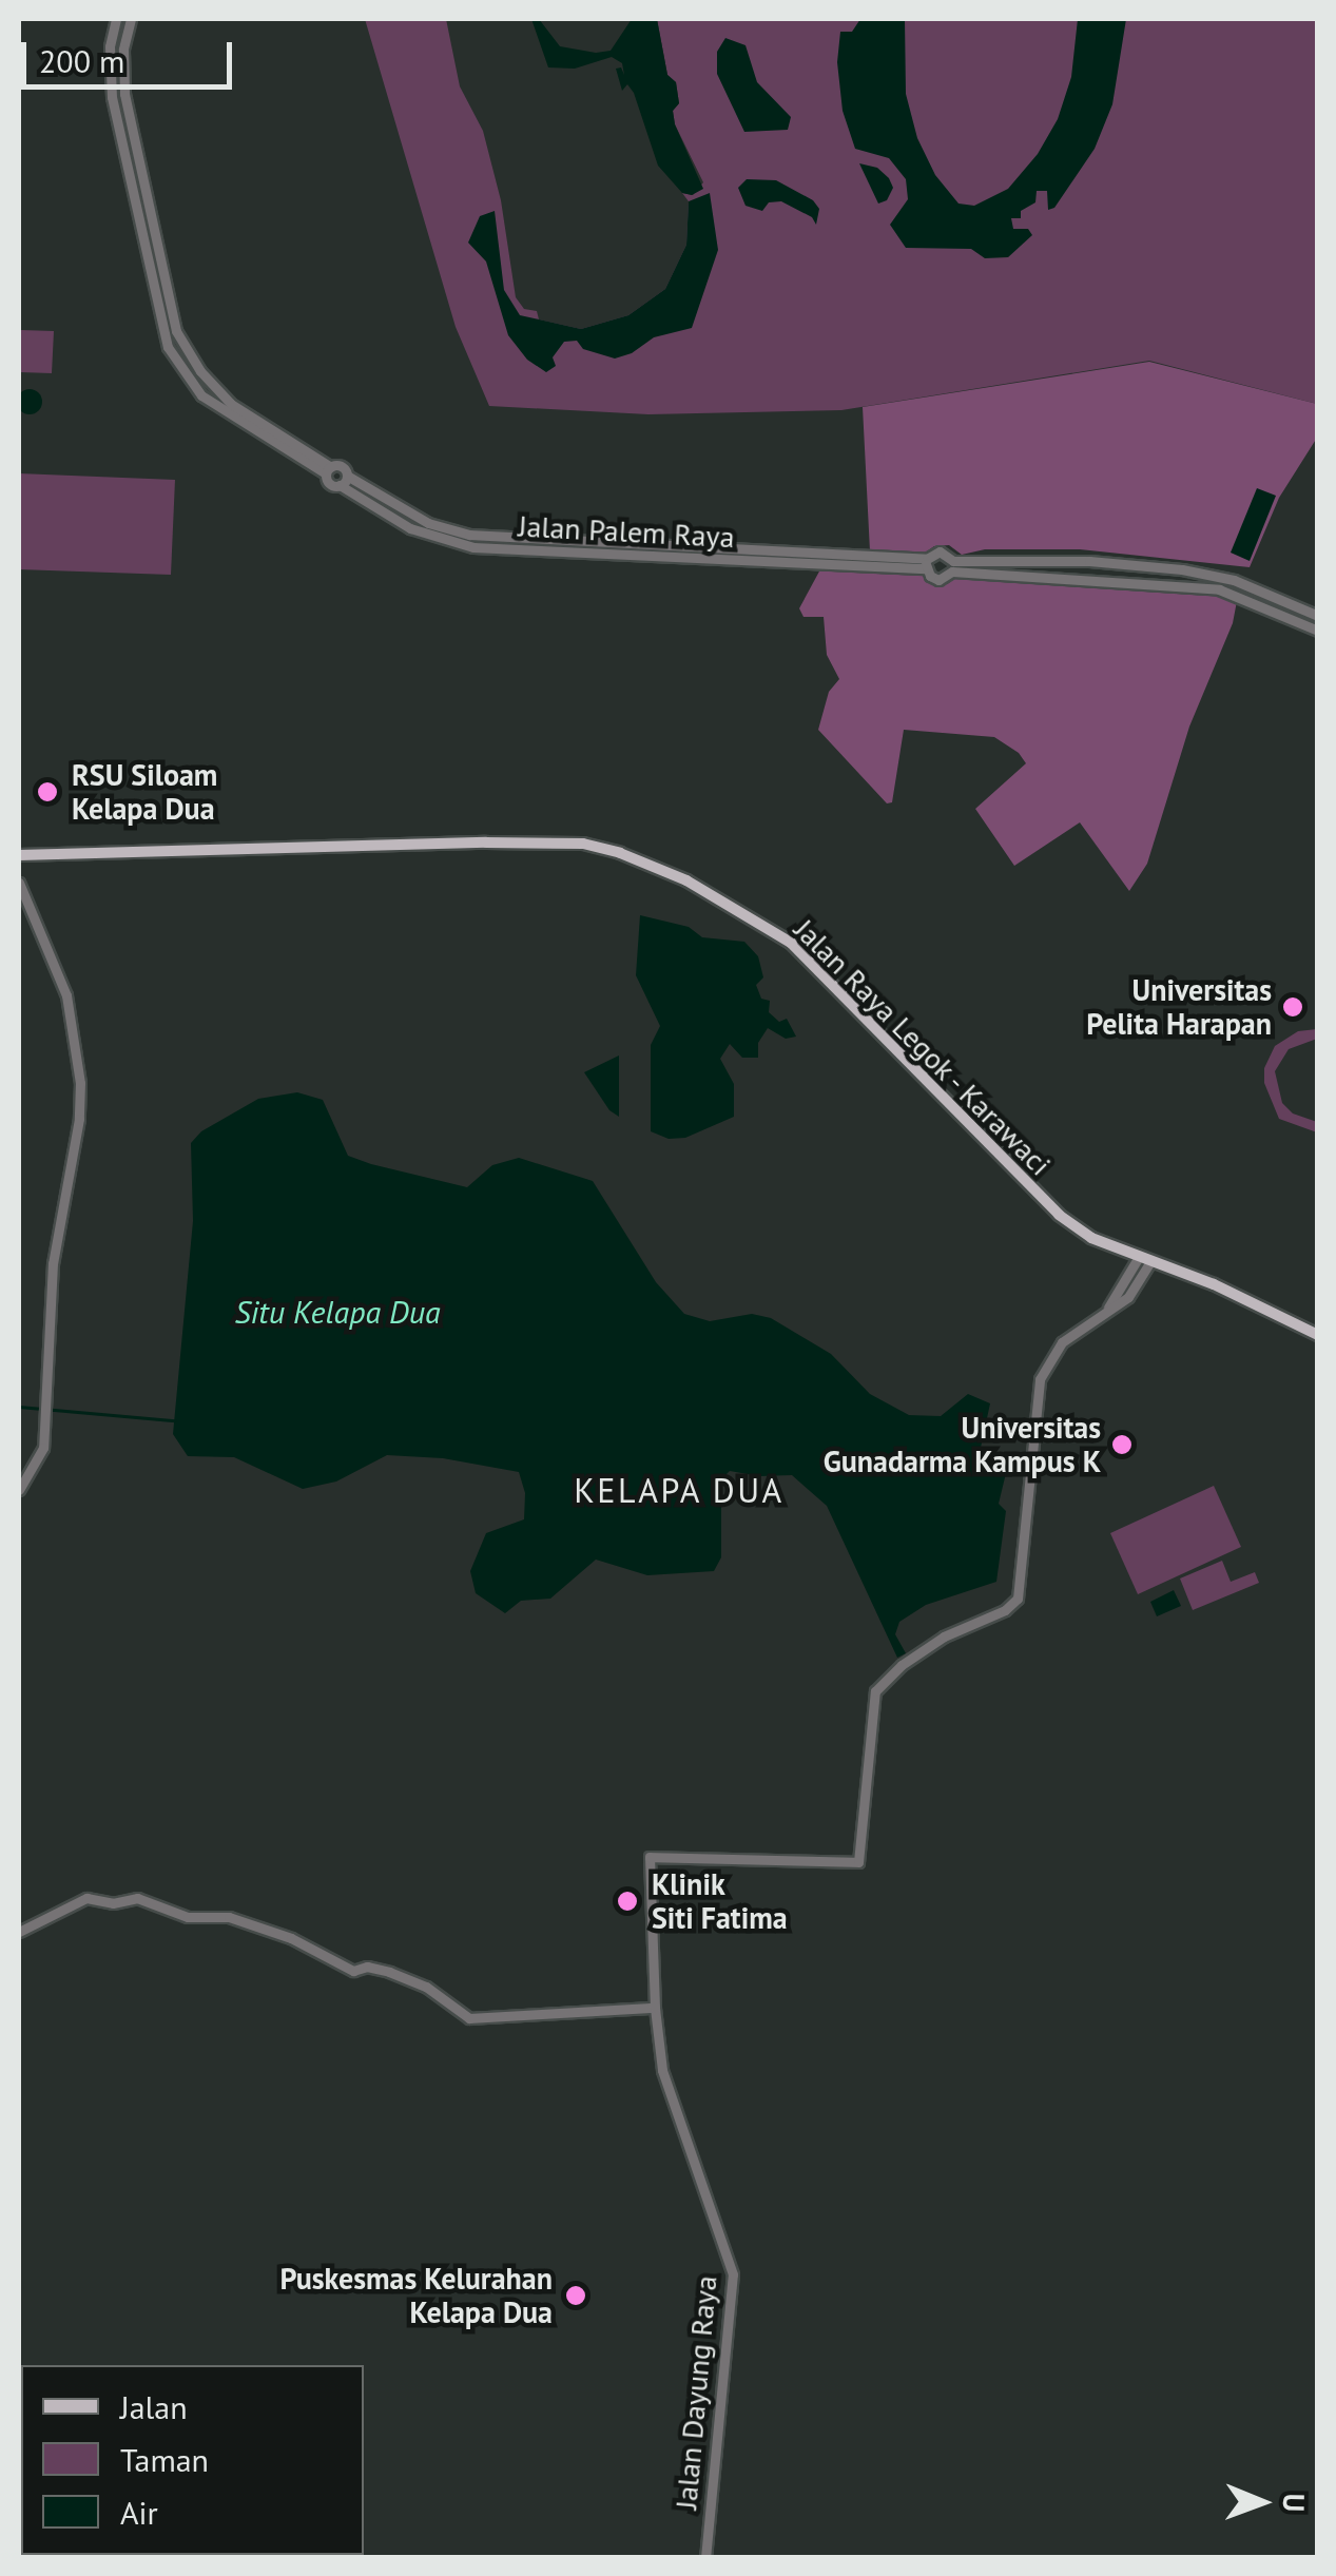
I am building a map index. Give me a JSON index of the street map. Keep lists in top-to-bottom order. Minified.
{"streets":{"main road":["Jalan Raya Legok - Karawaci"],"street":["Jalan Palem Raya","Jalan Dayung Raya"]},"crossings":[["Jalan Raya Legok - Karawaci","Jalan Dayung Raya"]],"districts":["KELAPA DUA"],"water":["Situ Kelapa Dua"],"places":["RSU Siloam Kelapa Dua","Universitas Pelita Harapan","Universitas Gunadarma Kampus K","Klinik Siti Fatima","Puskesmas Kelurahan Kelapa Dua"],"legend":["Jalan","Taman","Air"],"scale_bar":"200 m","north":"right"}
